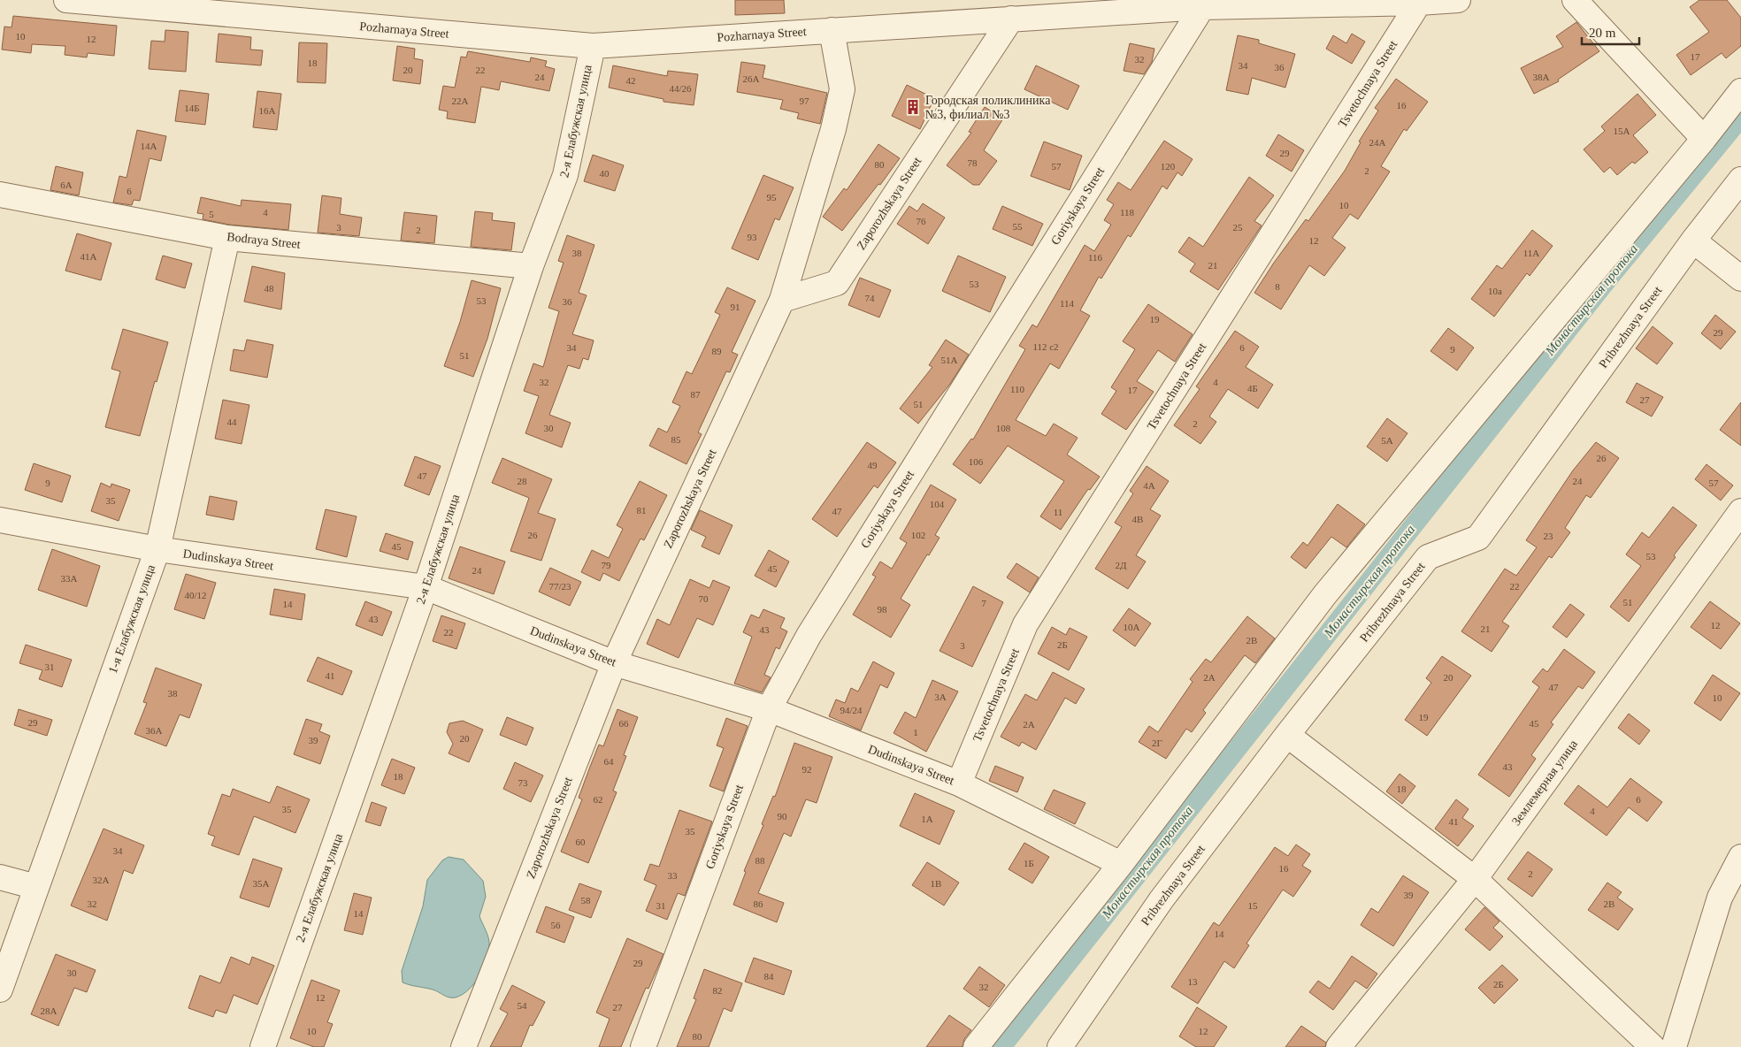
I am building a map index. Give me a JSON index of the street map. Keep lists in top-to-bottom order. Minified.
{"streets":{"street":["Pozharnaya Street","Tsvetochnaya Street","2-я Елабужская улица","Zaporozhskaya Street","Goriyskaya Street","Bodraya Street","Pribrezhnaya Street","Dudinskaya Street","1-я Елабужская улица","Землемерная улица"]},"crossings":[["Pozharnaya Street","Tsvetochnaya Street"],["Pozharnaya Street","2-я Елабужская улица"],["Pozharnaya Street","Zaporozhskaya Street"],["Pozharnaya Street","Goriyskaya Street"],["Tsvetochnaya Street","Dudinskaya Street"],["2-я Елабужская улица","Bodraya Street"],["2-я Елабужская улица","Dudinskaya Street"],["Zaporozhskaya Street","Dudinskaya Street"],["Goriyskaya Street","Dudinskaya Street"],["Bodraya Street","1-я Елабужская улица"],["Dudinskaya Street","1-я Елабужская улица"]],"water":["Монастырская протока"],"places":{"building":["Городская поликлиника №3, филиал №3"]},"house_numbers":["10","12","17","32","18","34","36","20","22","24","38А","26А","42","44/26","22А","97","16","14Б","16А","15А","24А","14А","29","78","80","57","120","2","40","6А","6","95","10","4","118","5","76","55","3","25","2","93","12","38","11А","41А","116","21","53","8","48","10а","74","53","36","114","91","19","29","112 с2","34","6","9","89","51","51А","32","4","4Б","110","17","87","27","51","44","2","30","108","85","5А","26","106","49","47","28","24","9","57","4А","35","104","81","47","11","4В","26","102","23","45","53","79","2Д","45","24","33А","77/23","22","40/12","70","51","7","14","98","43","12","10А","21","43","22","2В","2Б","3","31","41","2А","20","47","38","3А","10","94/24","19","29","66","45","2А","36А","1","20","39","2Г","64","43","92","18","73","18","62","6","35","4","90","1А","41","35","60","34","88","1Б","16","2","33","32А","35А","1В","39","58","32","86","2В","31","15","14","56","14","29","30","84","13","2Б","32","82","12","54","27","28А","10","12","80"],"scale_bar":"20 m"}
